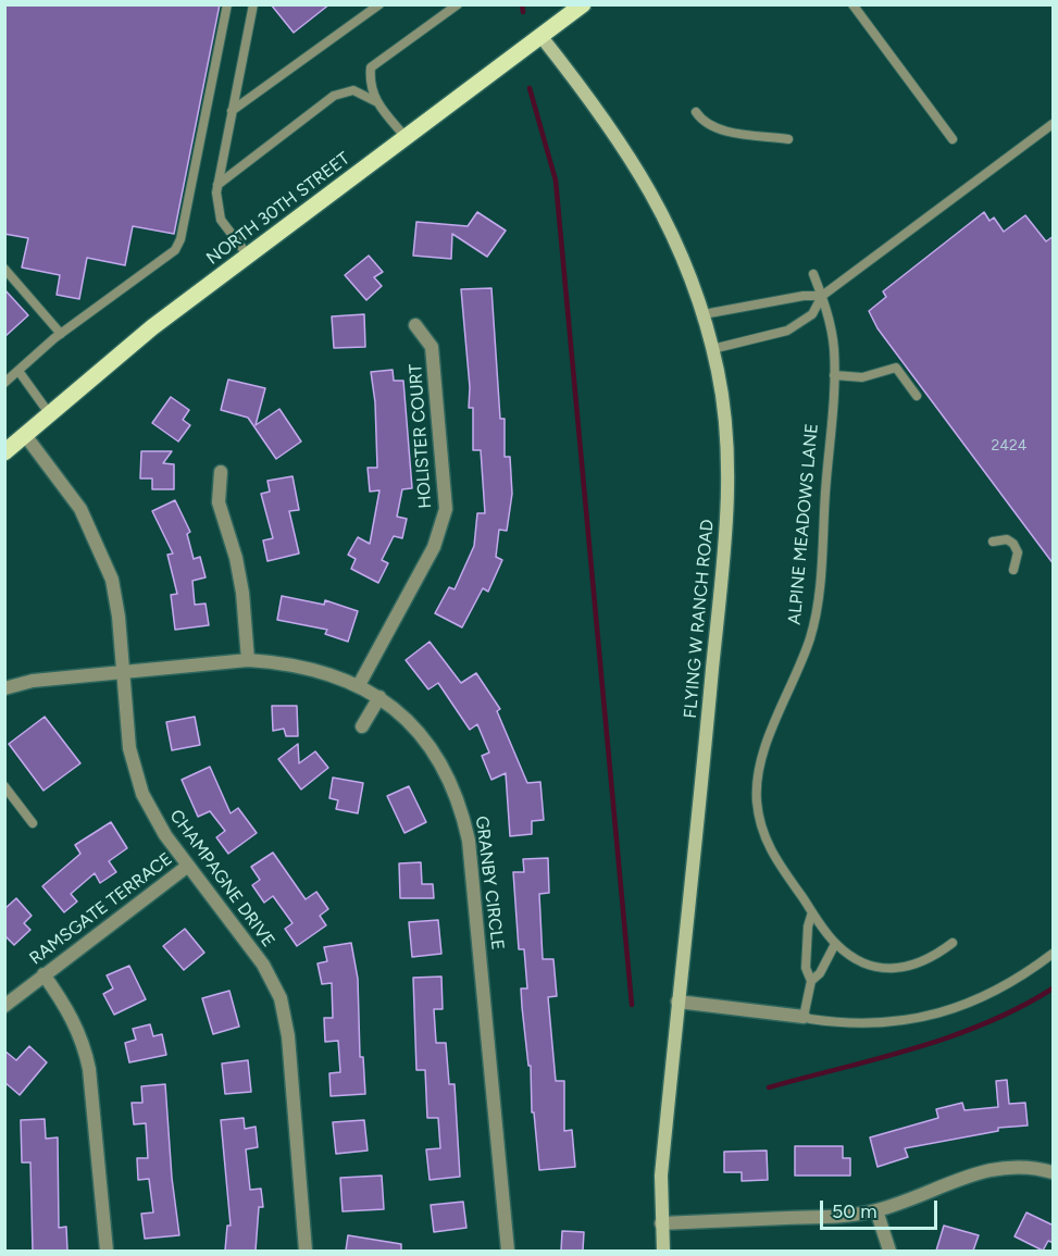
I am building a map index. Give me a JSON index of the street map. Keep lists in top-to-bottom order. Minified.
{"streets":{"main road":["NORTH 30TH STREET"],"street":["HOLISTER COURT","FLYING W RANCH ROAD","CHAMPAGNE DRIVE","GRANBY CIRCLE","RAMSGATE TERRACE"],"lane":["ALPINE MEADOWS LANE"]},"crossings":[["NORTH 30TH STREET","FLYING W RANCH ROAD"],["NORTH 30TH STREET","CHAMPAGNE DRIVE"],["HOLISTER COURT","GRANBY CIRCLE"],["CHAMPAGNE DRIVE","GRANBY CIRCLE"],["CHAMPAGNE DRIVE","RAMSGATE TERRACE"]],"house_numbers":["2424"],"scale_bar":"50 m"}
